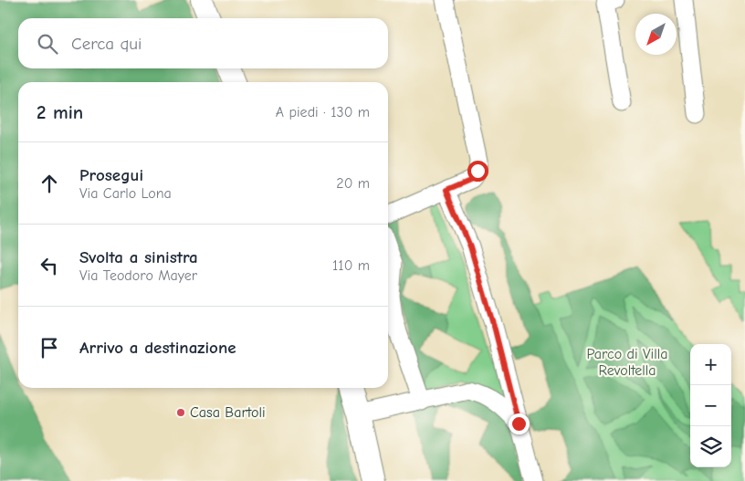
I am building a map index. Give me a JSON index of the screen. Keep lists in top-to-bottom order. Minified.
{"parks":["Parco di Villa Revoltella"],"places":["Casa Bartoli"],"north":"bottom left","page":{"search":"Cerca qui","heading":["2 min","A piedi · 130 m"],"list":[["Prosegui","Via Carlo Lona","20 m"],["Svolta a sinistra","Via Teodoro Mayer","110 m"],"Arrivo a destinazione"],"map_buttons":["+","−"]}}
